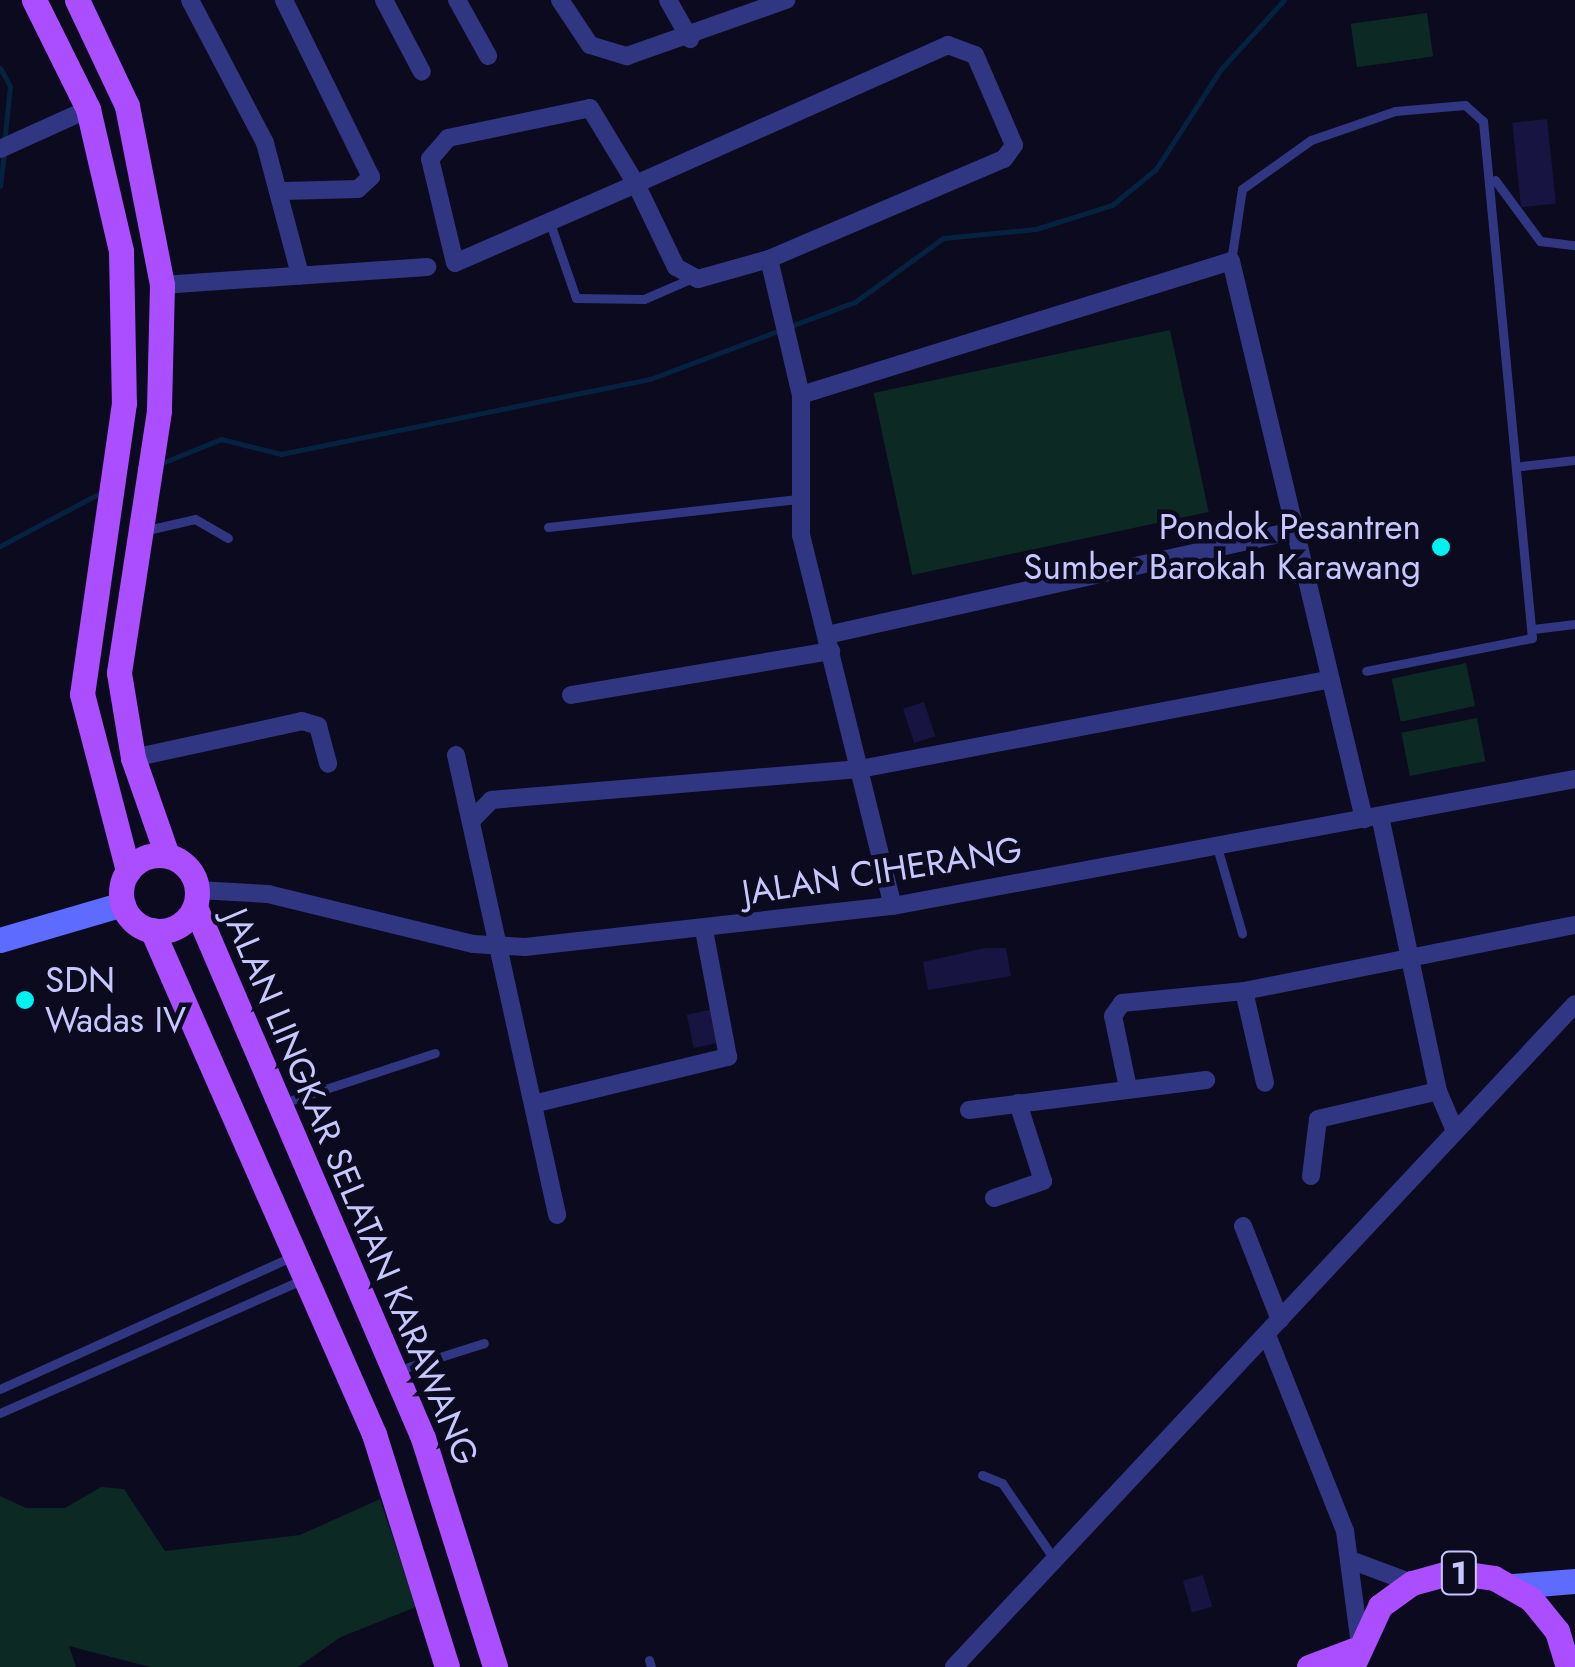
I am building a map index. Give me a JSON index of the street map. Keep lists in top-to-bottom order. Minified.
{"streets":{"main road":["JALAN LINGKAR SELATAN KARAWANG","1"],"street":["JALAN CIHERANG"]},"crossings":[["JALAN CIHERANG","JALAN LINGKAR SELATAN KARAWANG"]],"places":["Pondok Pesantren Sumber Barokah Karawang","SDN Wadas IV"]}
